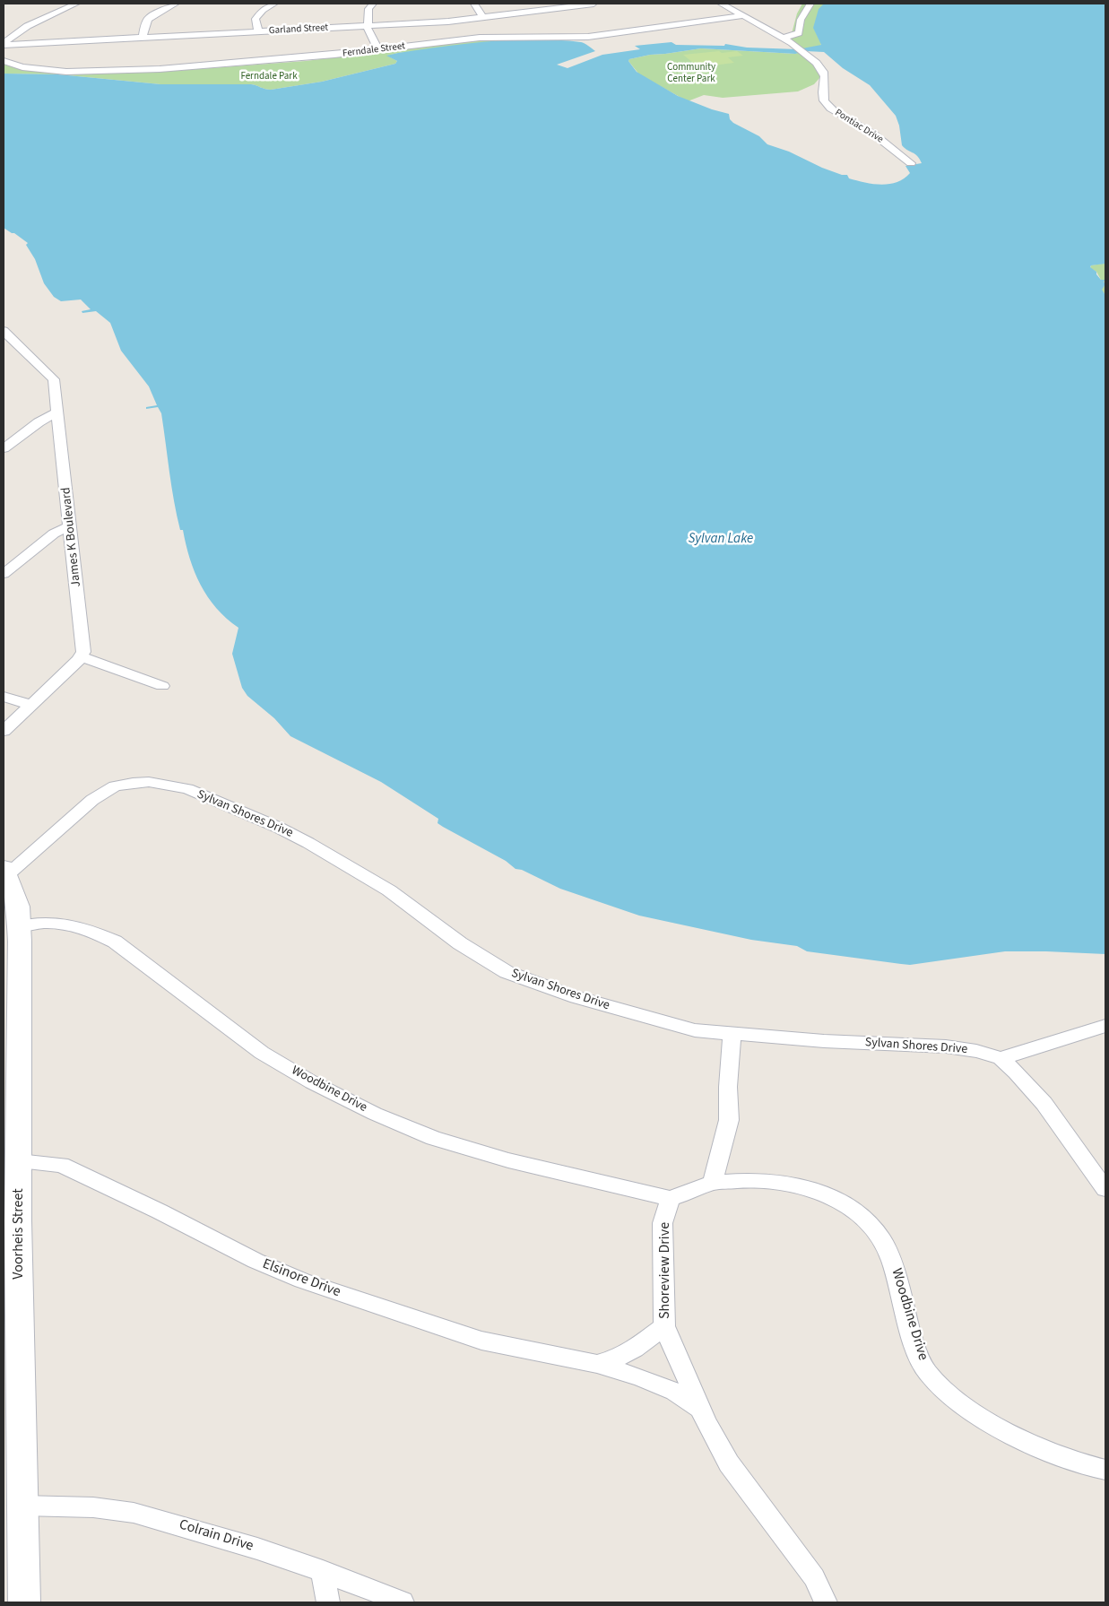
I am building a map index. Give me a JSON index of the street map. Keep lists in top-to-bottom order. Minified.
{"streets":{"street":["Garland Street","Ferndale Street","Pontiac Drive","James K Boulevard","Sylvan Shores Drive","Woodbine Drive","Voorheis Street","Shoreview Drive","Elsinore Drive","Colrain Drive"]},"crossings":[["Ferndale Street","Pontiac Drive"],["Sylvan Shores Drive","Voorheis Street"],["Woodbine Drive","Voorheis Street"],["Woodbine Drive","Shoreview Drive"],["Voorheis Street","Elsinore Drive"],["Voorheis Street","Colrain Drive"],["Shoreview Drive","Elsinore Drive"]],"water":["Sylvan Lake"],"parks":["Community Center Park","Ferndale Park"]}
